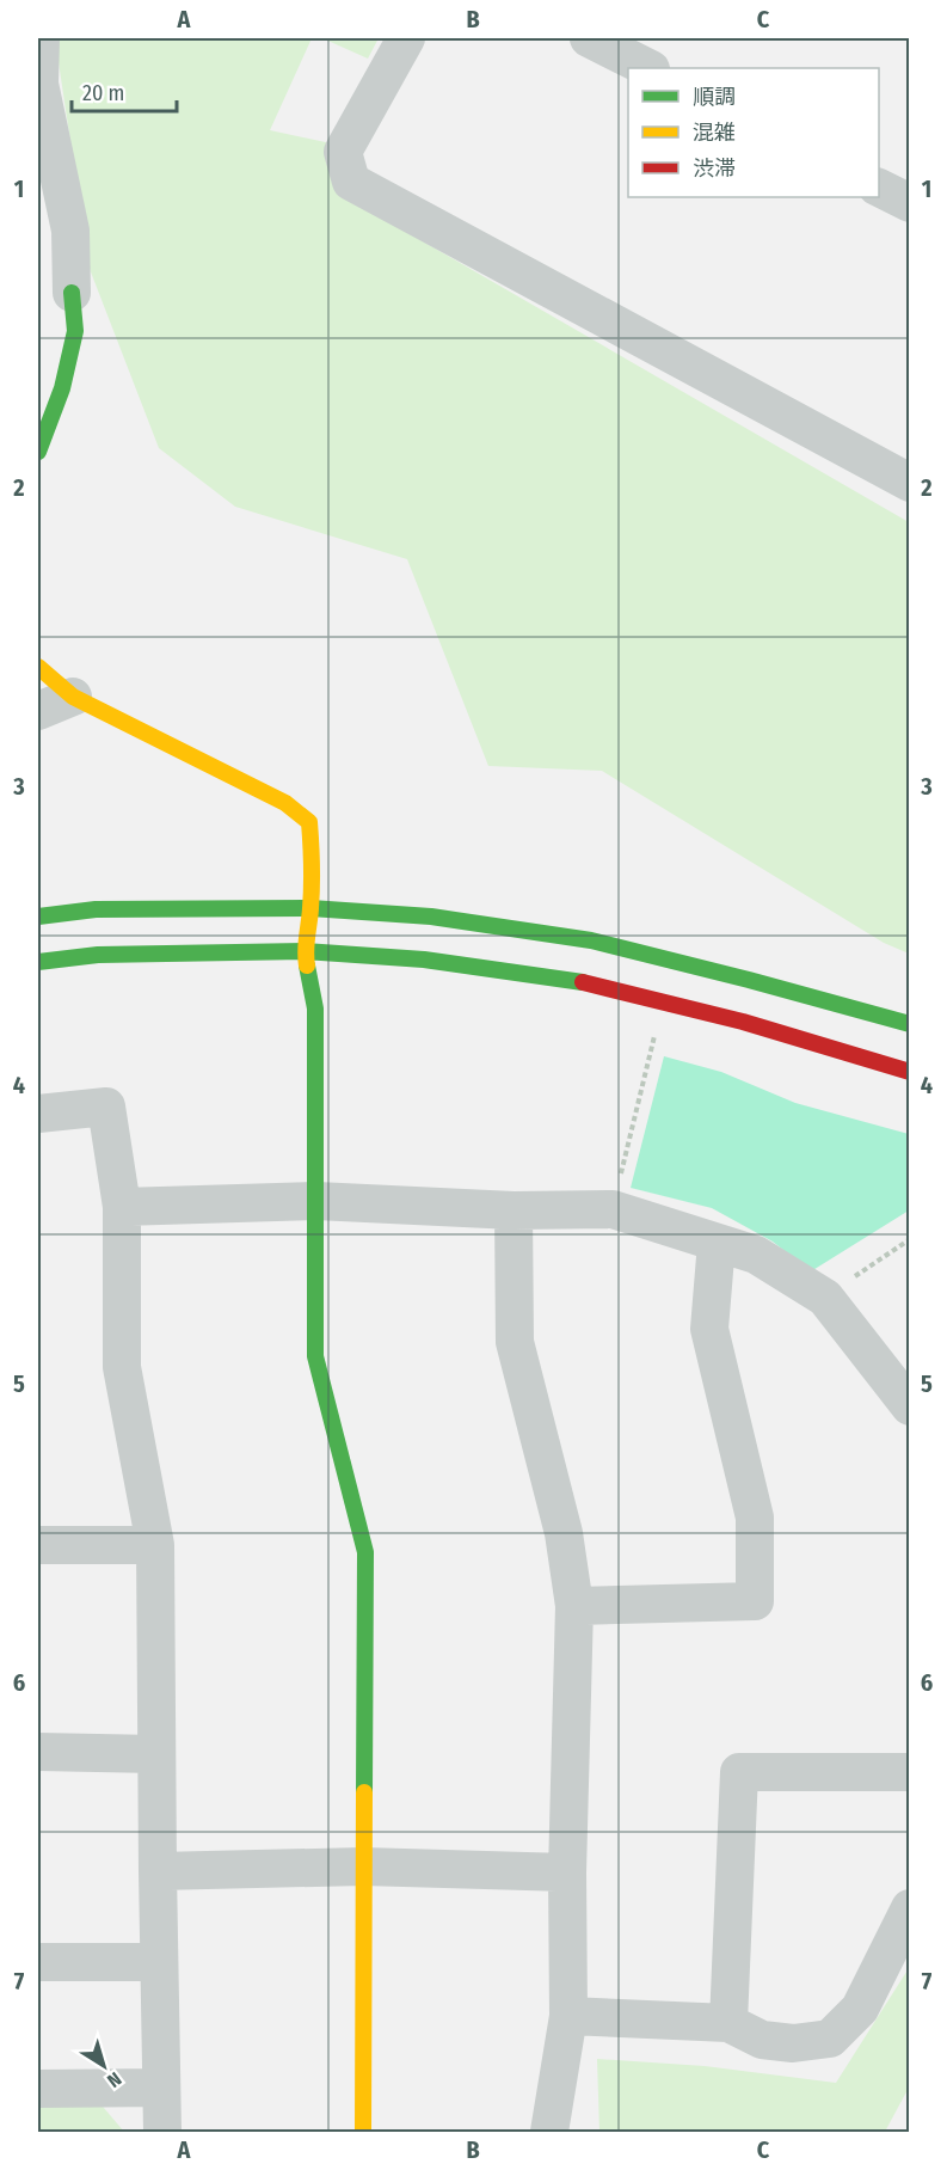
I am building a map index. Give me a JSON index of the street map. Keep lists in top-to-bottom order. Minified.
{"legend":["順調","混雑","渋滞"],"scale_bar":"20 m","north":"bottom right","grid":{"columns":["A","B","C"],"rows":["1","2","3","4","5","6","7"]}}
